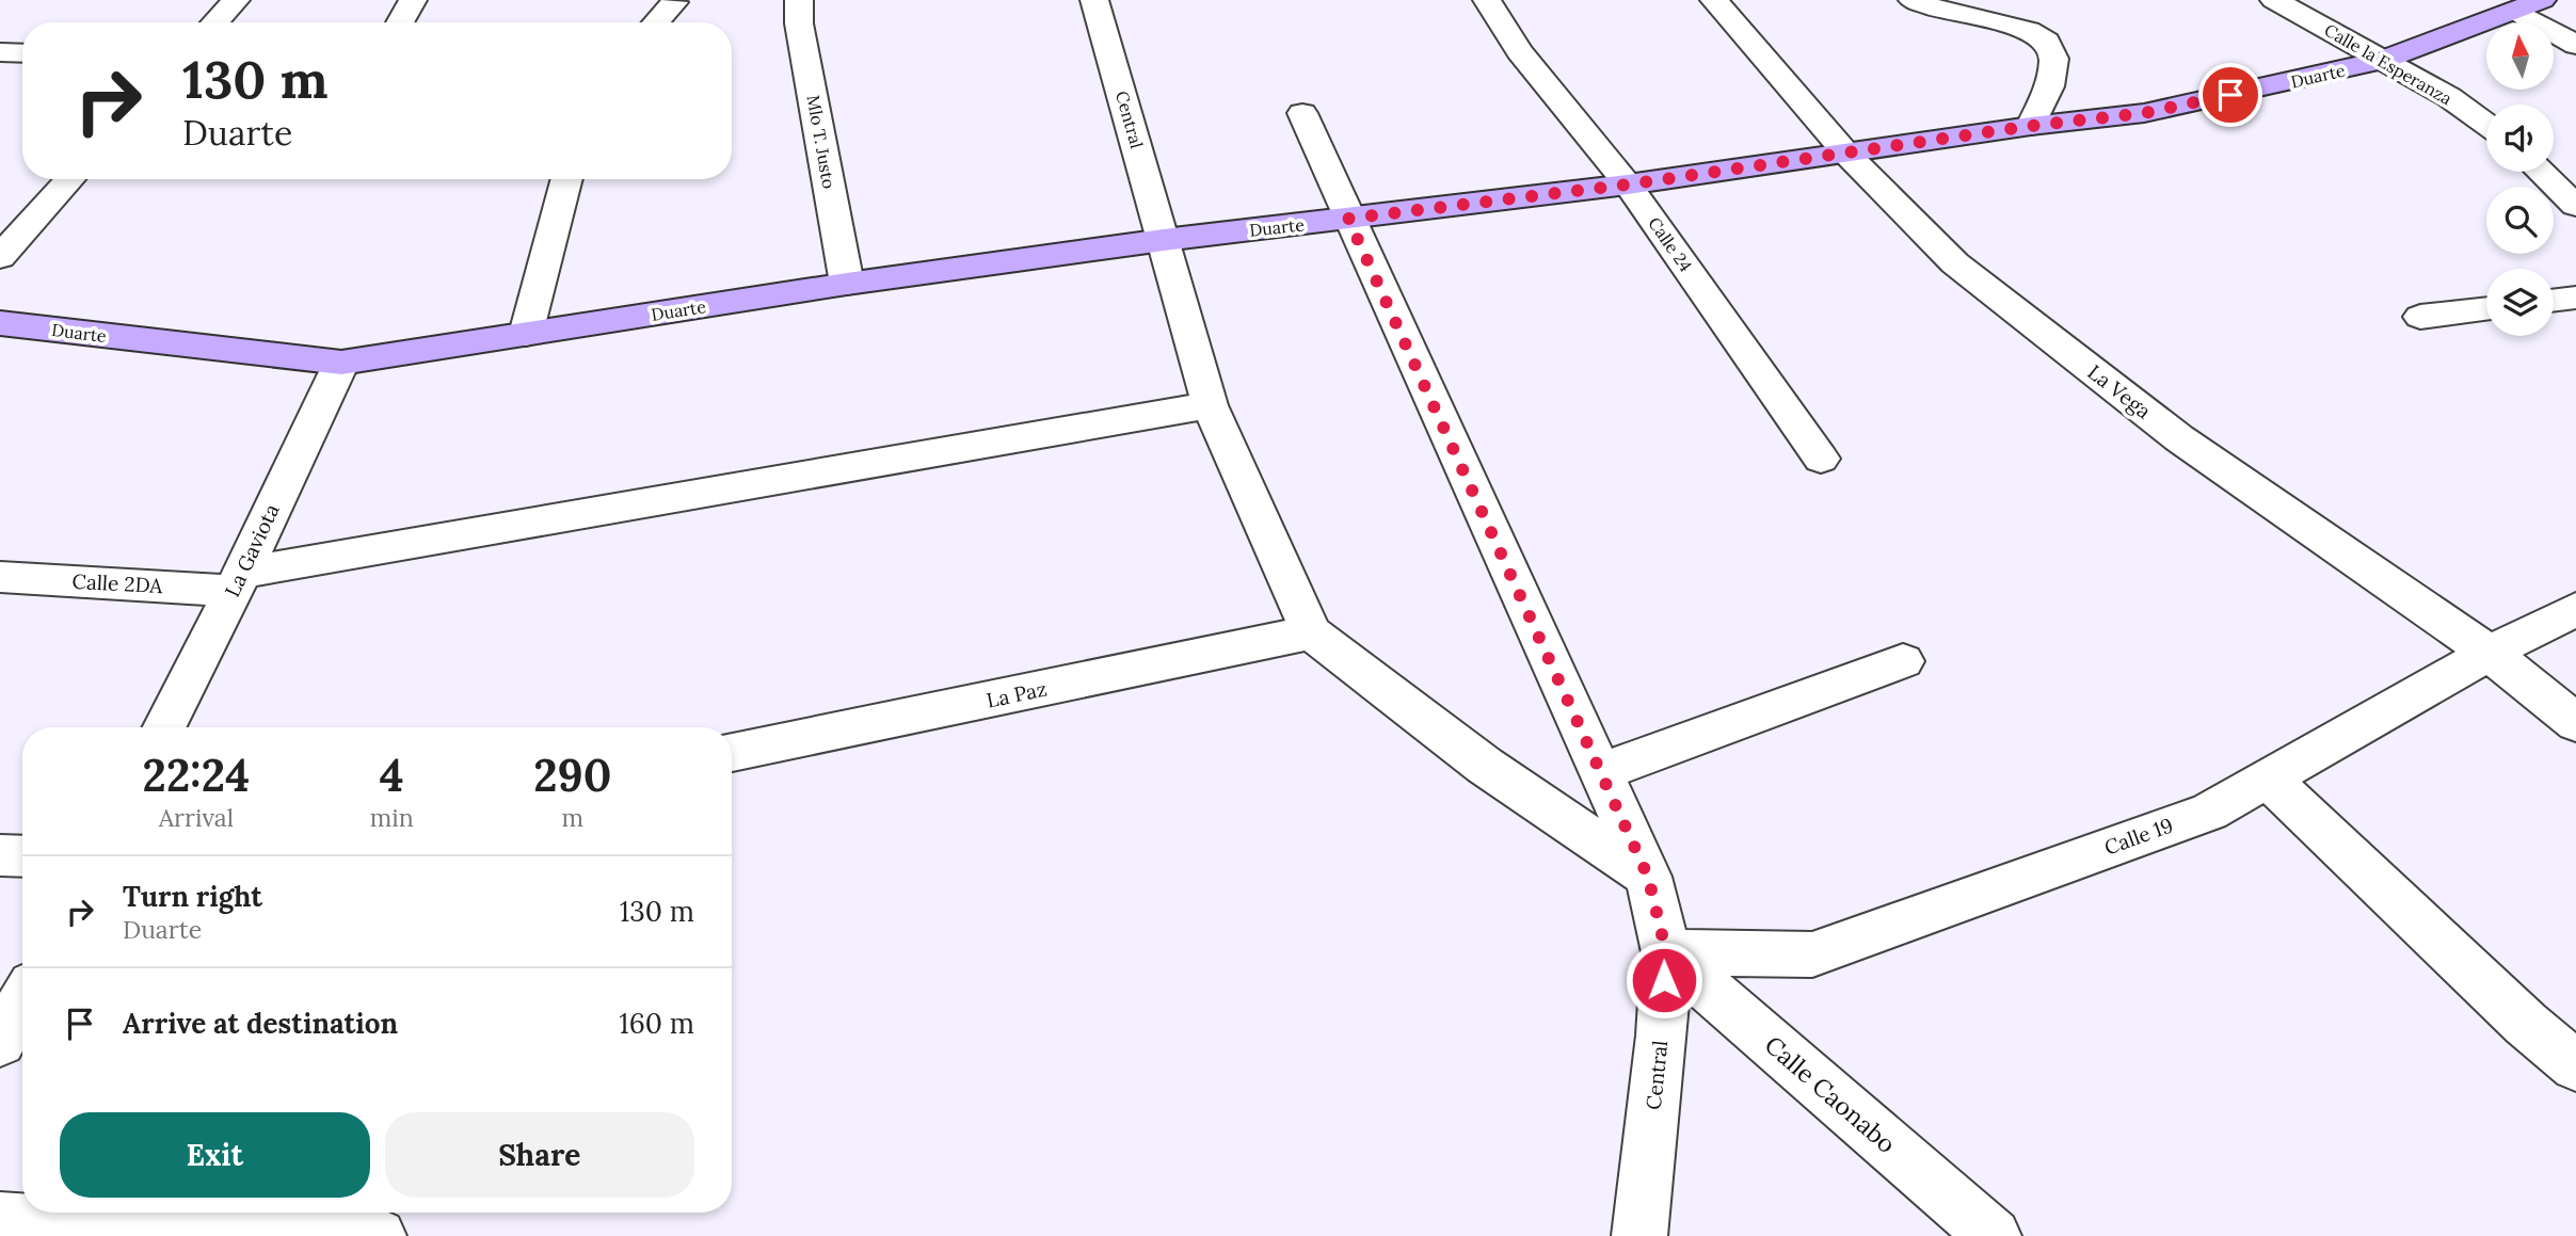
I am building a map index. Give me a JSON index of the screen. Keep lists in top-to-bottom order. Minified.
{"streets":{"street":["Calle la Esperanza","Duarte","Central","Mlo T. Justo","Calle 24","La Vega","La Gaviota","Calle 2DA","La Paz","Calle 19","Calle Caonabo"]},"crossings":[["Calle la Esperanza","Duarte"],["Duarte","Central"],["Duarte","Mlo T. Justo"],["Duarte","Calle 24"],["Duarte","La Vega"],["Duarte","La Gaviota"],["Central","Calle 2DA"],["Central","La Paz"],["Central","Calle 19"],["Central","Calle Caonabo"],["La Vega","Calle 19"],["La Gaviota","Calle 2DA"],["Calle 19","Calle Caonabo"]],"north":"top","page":{"turn":["130 m","Duarte"],"eta":["22:24","Arrival","4","min","290","m"],"list":[{"name":"Turn right","note":"Duarte","value":"130 m"},{"name":"Arrive at destination","value":"160 m"}],"buttons":["Exit","Share"]}}
